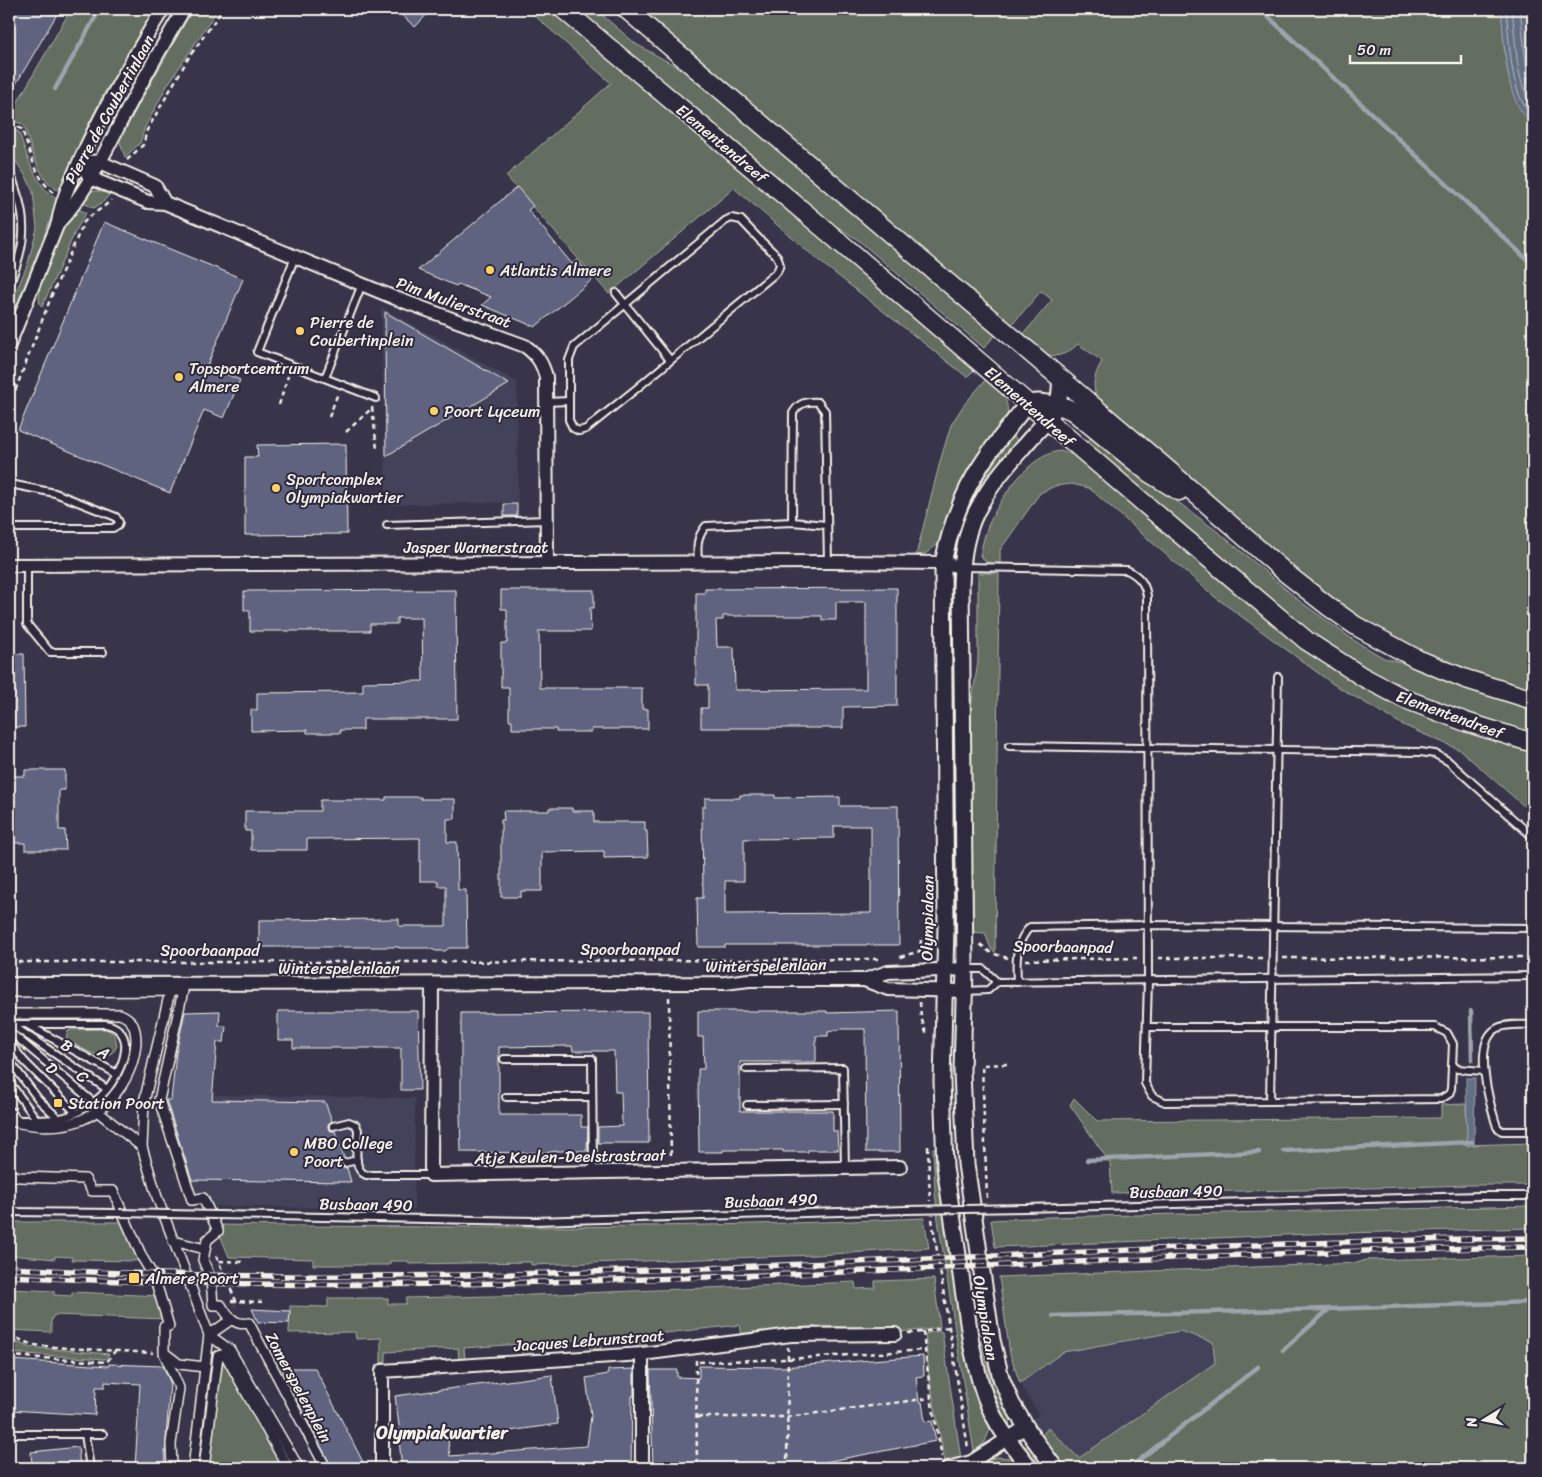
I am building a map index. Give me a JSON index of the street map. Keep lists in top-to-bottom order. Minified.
{"streets":{"main road":["Elementendreef"],"street":["Pierre de Coubertinlaan","Pim Mulierstraat","Jasper Warnerstraat","Olympialaan","Winterspelenlaan","Atje Keulen-Deelstrastraat","Jacques Lebrunstraat","Zomerspelenplein"],"lane":["B","A","D","C","Busbaan 490"],"path":["Spoorbaanpad"]},"crossings":[["Pierre de Coubertinlaan","Pim Mulierstraat"],["Elementendreef","Olympialaan"],["Pim Mulierstraat","Jasper Warnerstraat"],["Jasper Warnerstraat","Olympialaan"],["Olympialaan","Spoorbaanpad"],["Olympialaan","Winterspelenlaan"],["B","C"]],"districts":["Olympiakwartier"],"places":{"other":["Atlantis Almere","Pierre de Coubertinplein","Topsportcentrum Almere","Poort Lyceum","Sportcomplex Olympiakwartier","MBO College Poort"],"transit":["Station Poort","Almere Poort"]},"scale_bar":"50 m","north":"left"}
